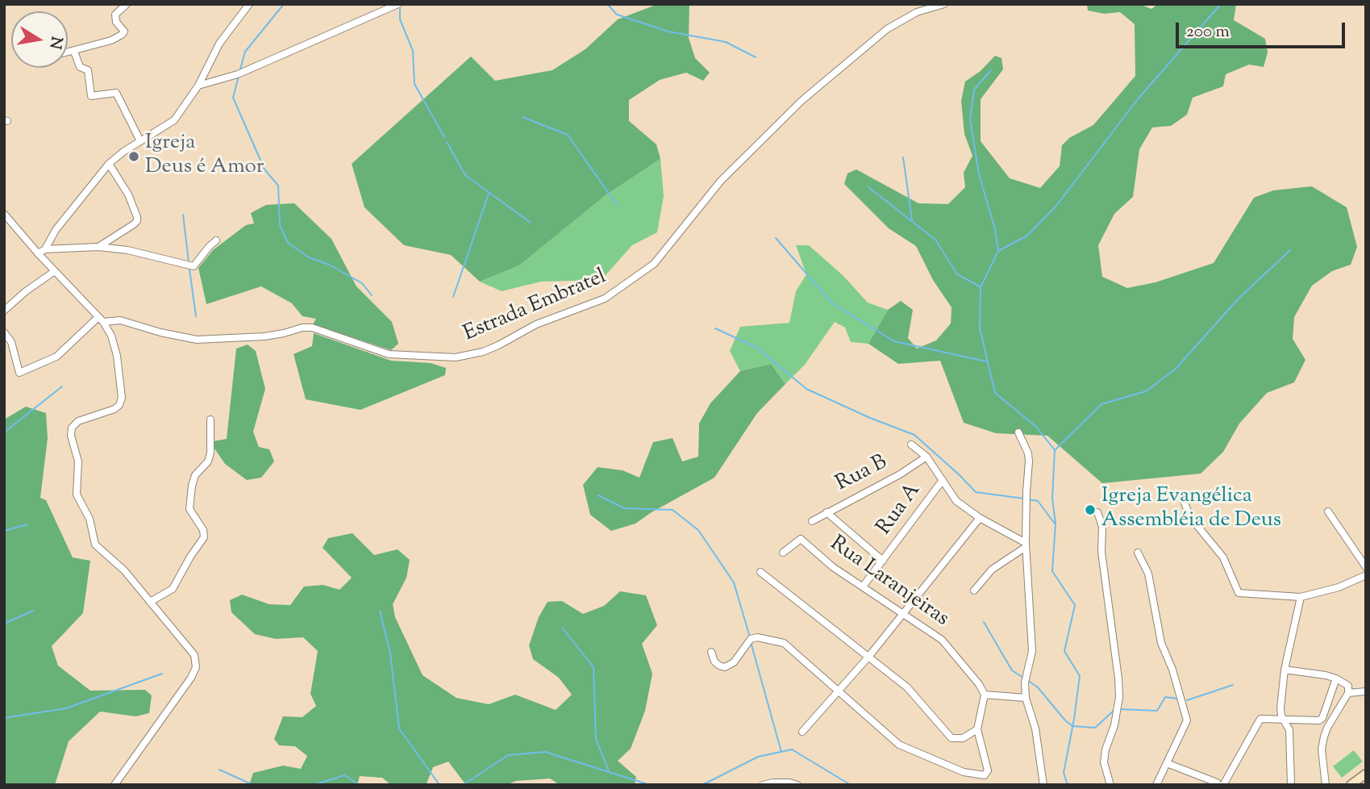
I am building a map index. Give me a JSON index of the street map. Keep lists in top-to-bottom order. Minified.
{"streets":{"street":["Estrada Embratel","Rua B","Rua A","Rua Laranjeiras"]},"crossings":[["Rua A","Rua Laranjeiras"]],"places":["Igreja Deus é Amor","Igreja Evangélica Assembléia de Deus"],"scale_bar":"200 m","north":"right"}
